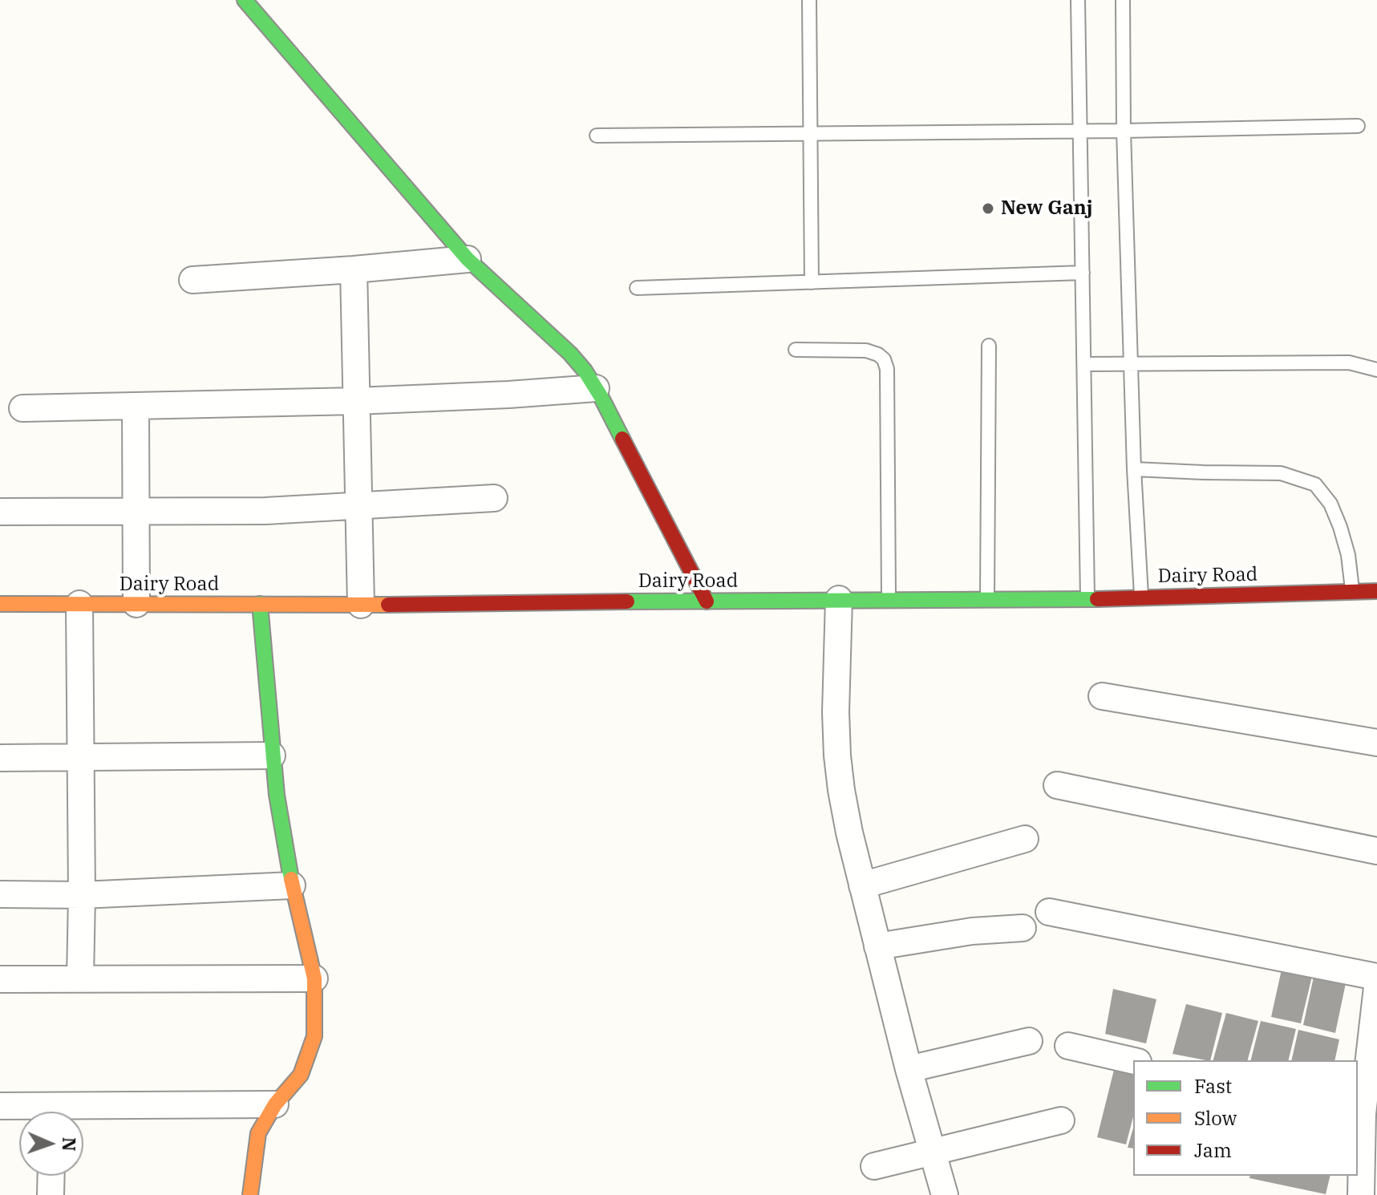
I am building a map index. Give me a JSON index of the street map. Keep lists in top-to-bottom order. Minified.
{"streets":{"street":["Dairy Road"]},"places":["New Ganj"],"legend":["Fast","Slow","Jam"],"north":"right"}
